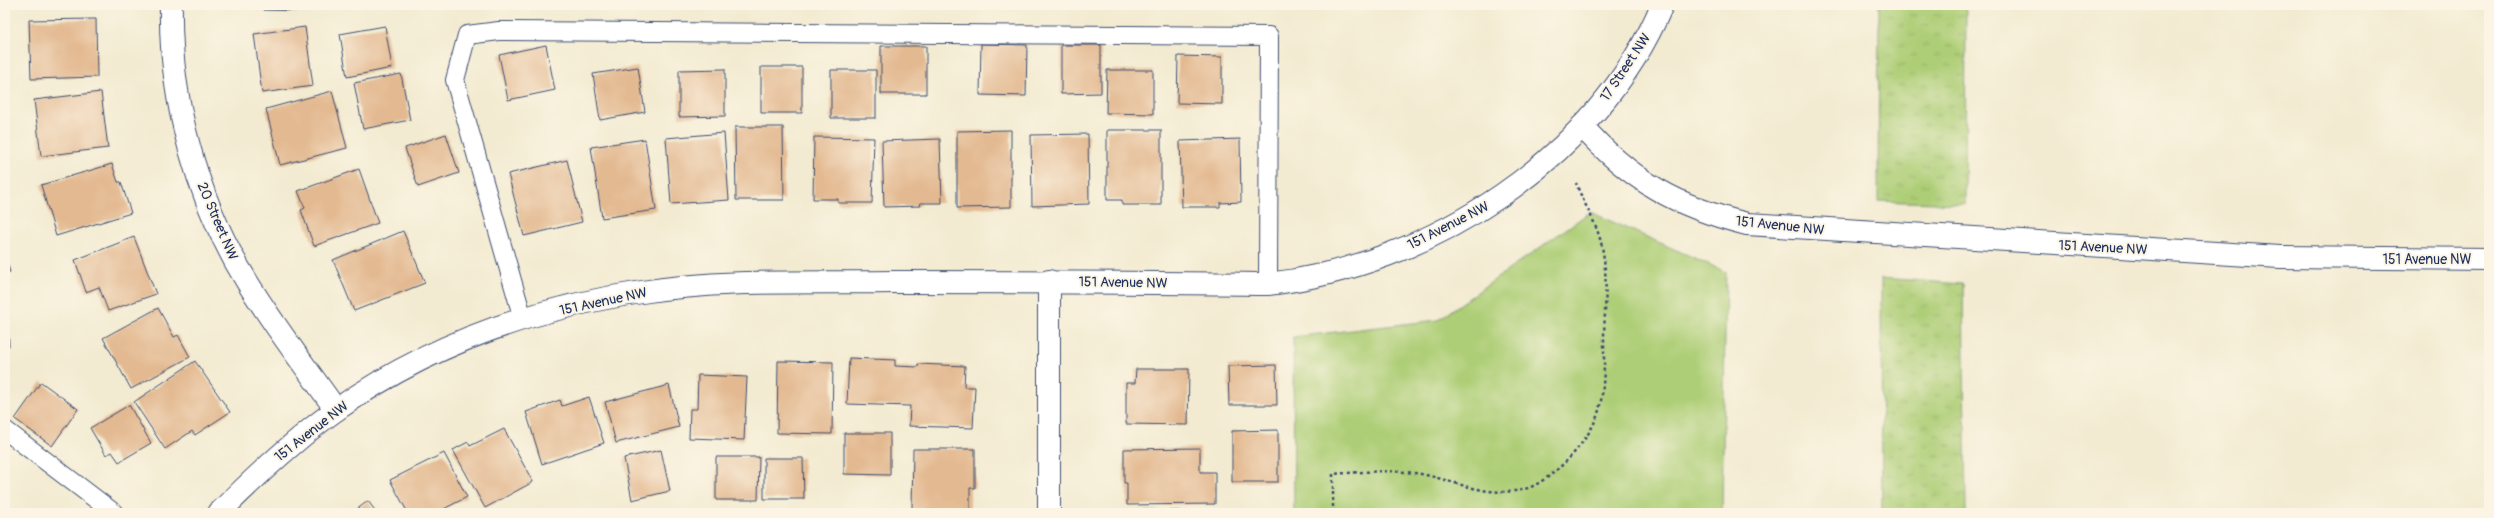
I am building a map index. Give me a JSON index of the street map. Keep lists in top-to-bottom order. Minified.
{"streets":{"street":["17 Street NW","20 Street NW","151 Avenue NW"]},"crossings":[["17 Street NW","151 Avenue NW"],["20 Street NW","151 Avenue NW"]]}
